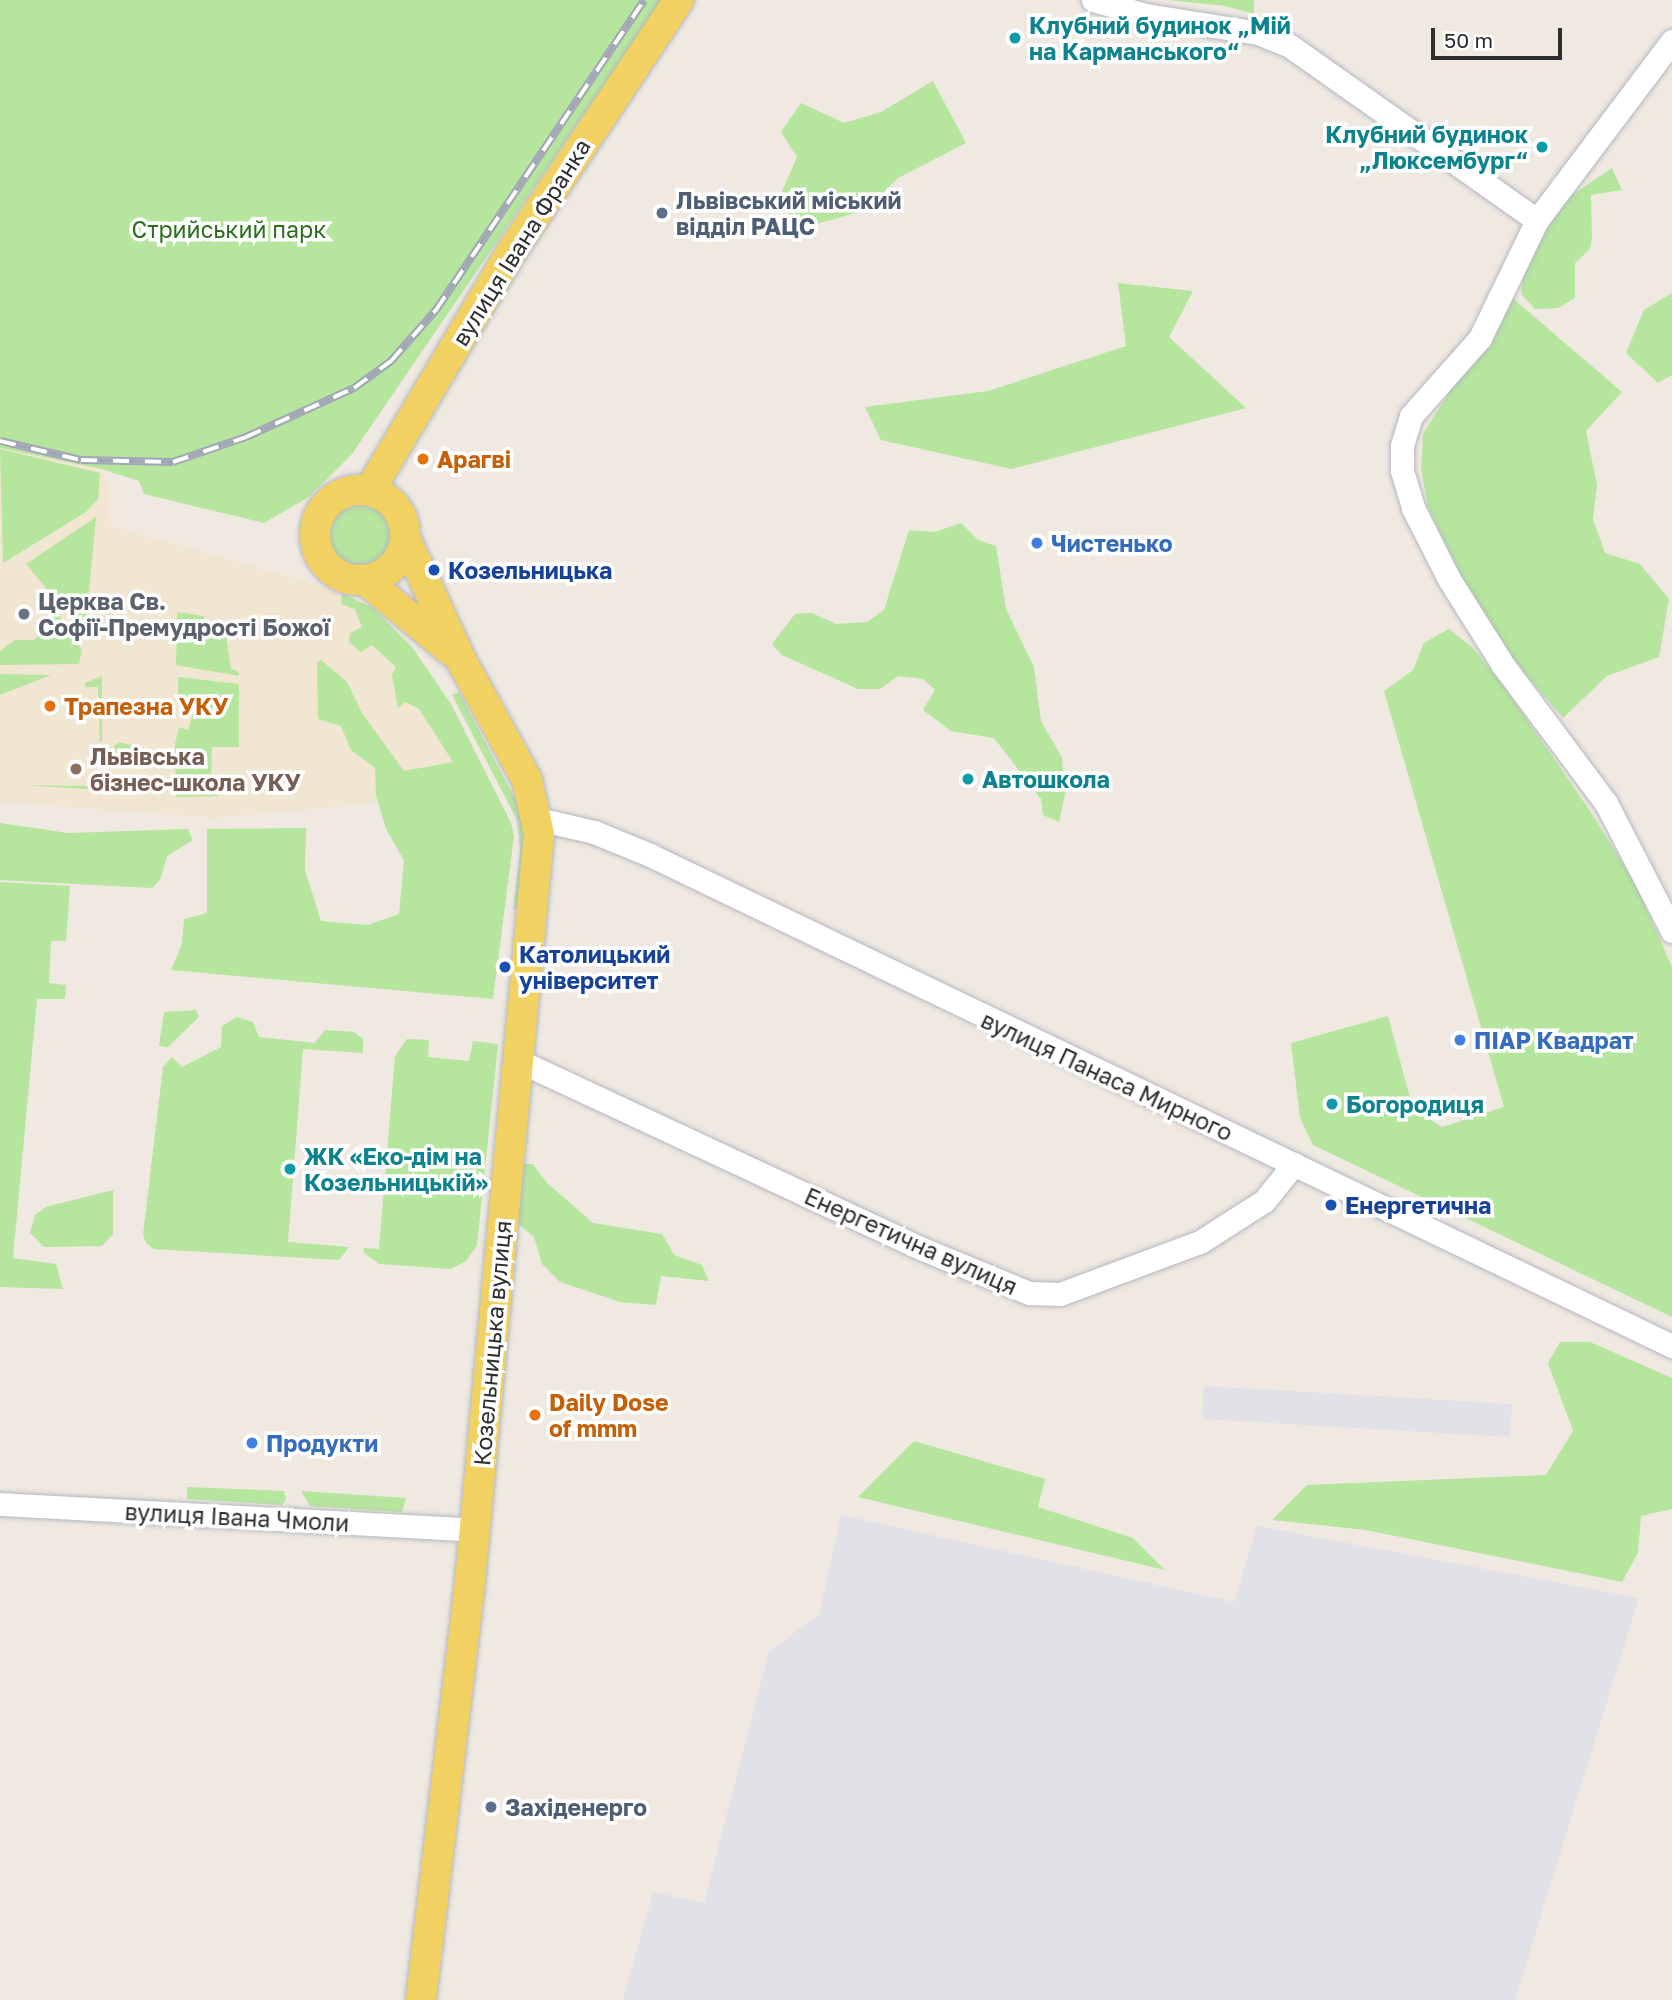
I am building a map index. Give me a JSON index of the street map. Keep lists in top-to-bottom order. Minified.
{"streets":{"main road":["вулиця Івана Франка","Козельницька вулиця"],"street":["вулиця Панаса Мирного","Енергетична вулиця","вулиця Івана Чмоли"]},"crossings":[["вулиця Івана Франка","Козельницька вулиця"],["вулиця Панаса Мирного","Енергетична вулиця"],["вулиця Панаса Мирного","Козельницька вулиця"],["Енергетична вулиця","Козельницька вулиця"],["Козельницька вулиця","вулиця Івана Чмоли"]],"parks":["Стрийський парк"],"places":["Клубний будинок „Мій на Карманського“","Клубний будинок „Люксембург“","Львівський міський відділ РАЦС","Арагві","Чистенько","Козельницька","Церква Св. Софії-Премудрості Божої","Трапезна УКУ","Львівська бізнес-школа УКУ","Автошкола","Католицький університет","ПІАР Квадрат","Богородиця","ЖК «Еко-дім на Козельницькій»","Енергетична","Daily Dose of mmm","Продукти","Західенерго"],"scale_bar":"50 m"}
